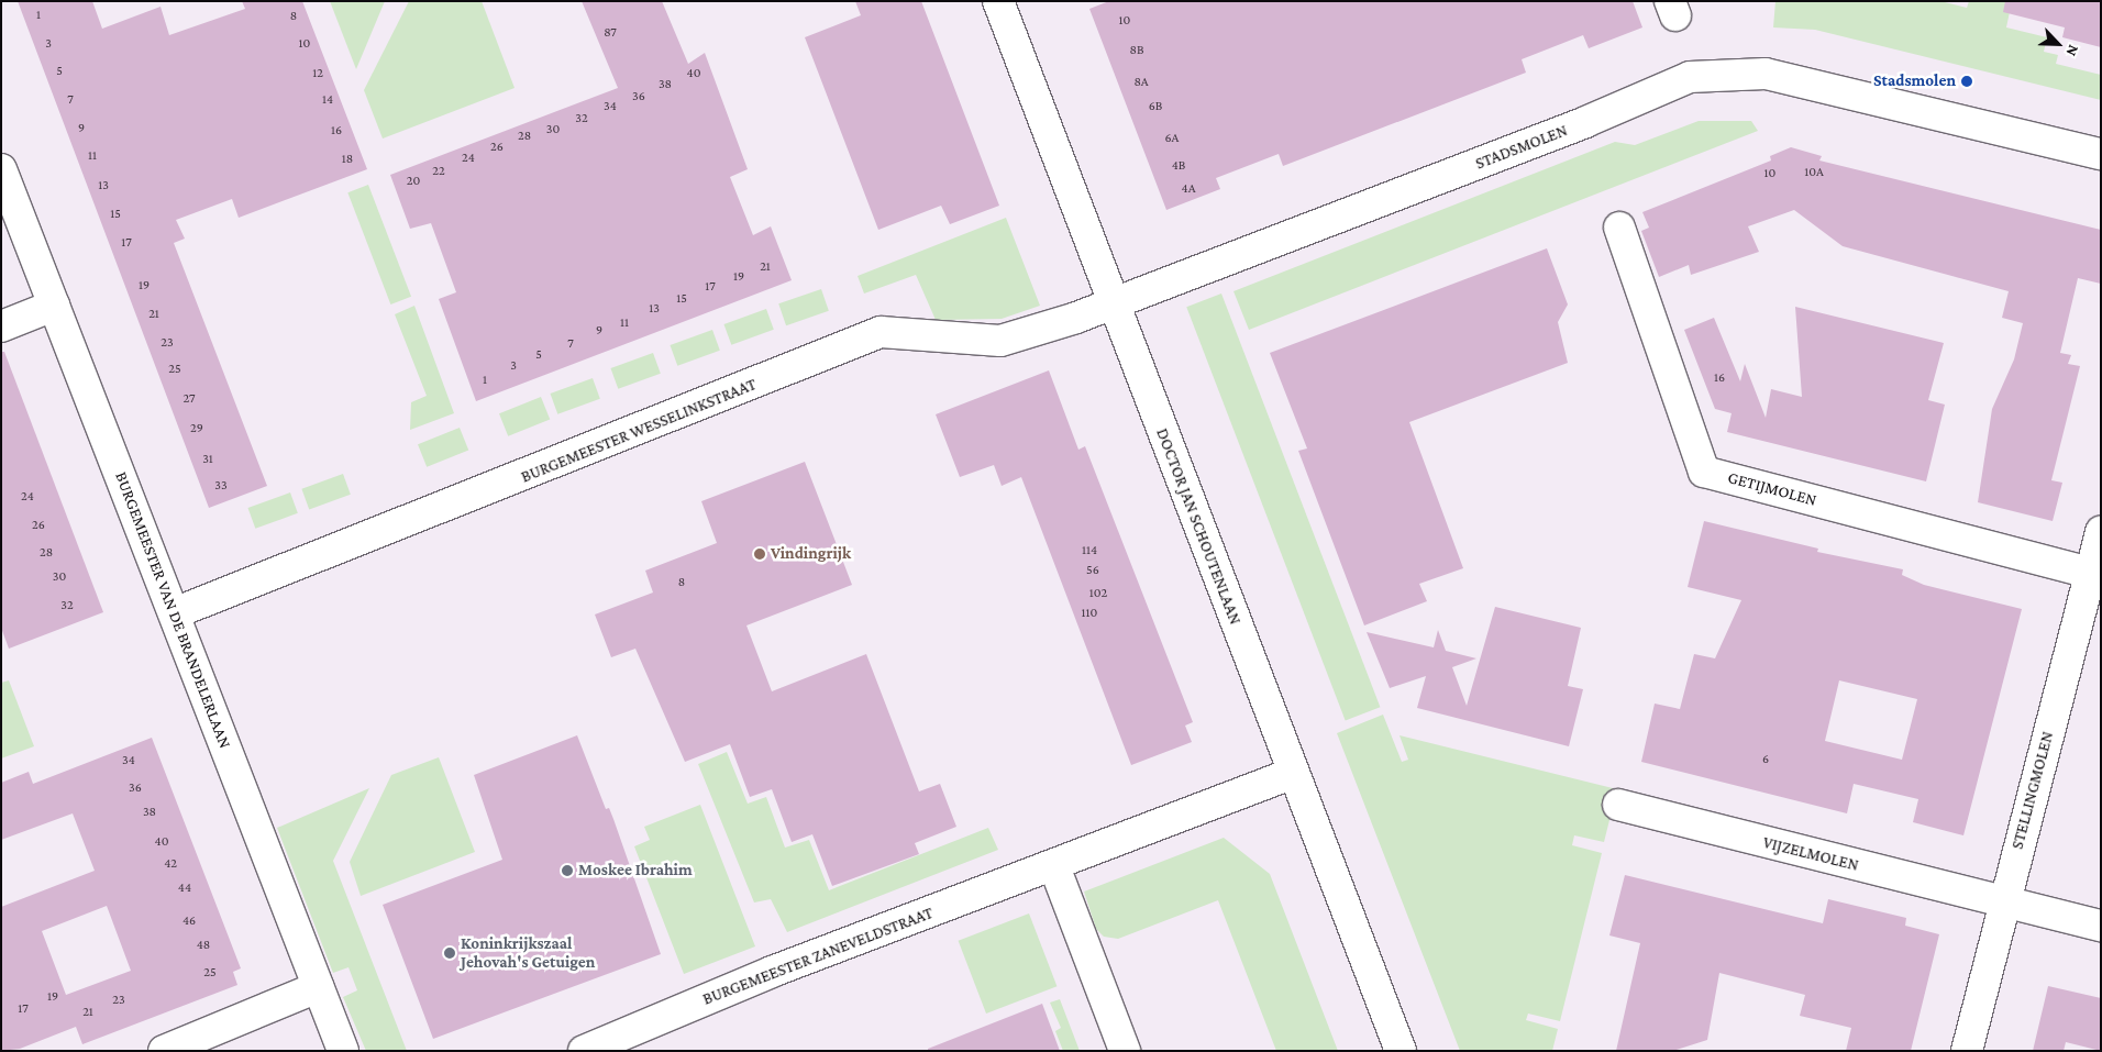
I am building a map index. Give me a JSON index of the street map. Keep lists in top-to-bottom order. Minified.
{"streets":{"street":["STADSMOLEN","BURGEMEESTER WESSELINKSTRAAT","GETIJMOLEN","DOCTOR JAN SCHOUTENLAAN","BURGEMEESTER VAN DE BRANDELERLAAN","STELLINGMOLEN","VIJZELMOLEN","BURGEMEESTER ZANEVELDSTRAAT"]},"crossings":[["STADSMOLEN","BURGEMEESTER WESSELINKSTRAAT"],["STADSMOLEN","DOCTOR JAN SCHOUTENLAAN"],["BURGEMEESTER WESSELINKSTRAAT","DOCTOR JAN SCHOUTENLAAN"],["BURGEMEESTER WESSELINKSTRAAT","BURGEMEESTER VAN DE BRANDELERLAAN"],["GETIJMOLEN","STELLINGMOLEN"],["DOCTOR JAN SCHOUTENLAAN","BURGEMEESTER ZANEVELDSTRAAT"],["STELLINGMOLEN","VIJZELMOLEN"]],"places":["Stadsmolen","Vindingrijk","Moskee Ibrahim","Koninkrijkszaal Jehovah's Getuigen"],"house_numbers":["1","8","10","87","3","10","8B","5","12","40","8A","38","36","7","14","34","6B","32","9","30","16","28","6A","26","11","24","18","4B","22","10A","10","20","13","4A","15","17","21","19","19","17","15","13","21","11","9","23","7","5","3","25","16","1","27","29","31","33","24","26","114","28","56","30","8","102","32","110","6","34","36","38","40","42","44","46","48","25","19","23","17","21"],"north":"bottom right"}
